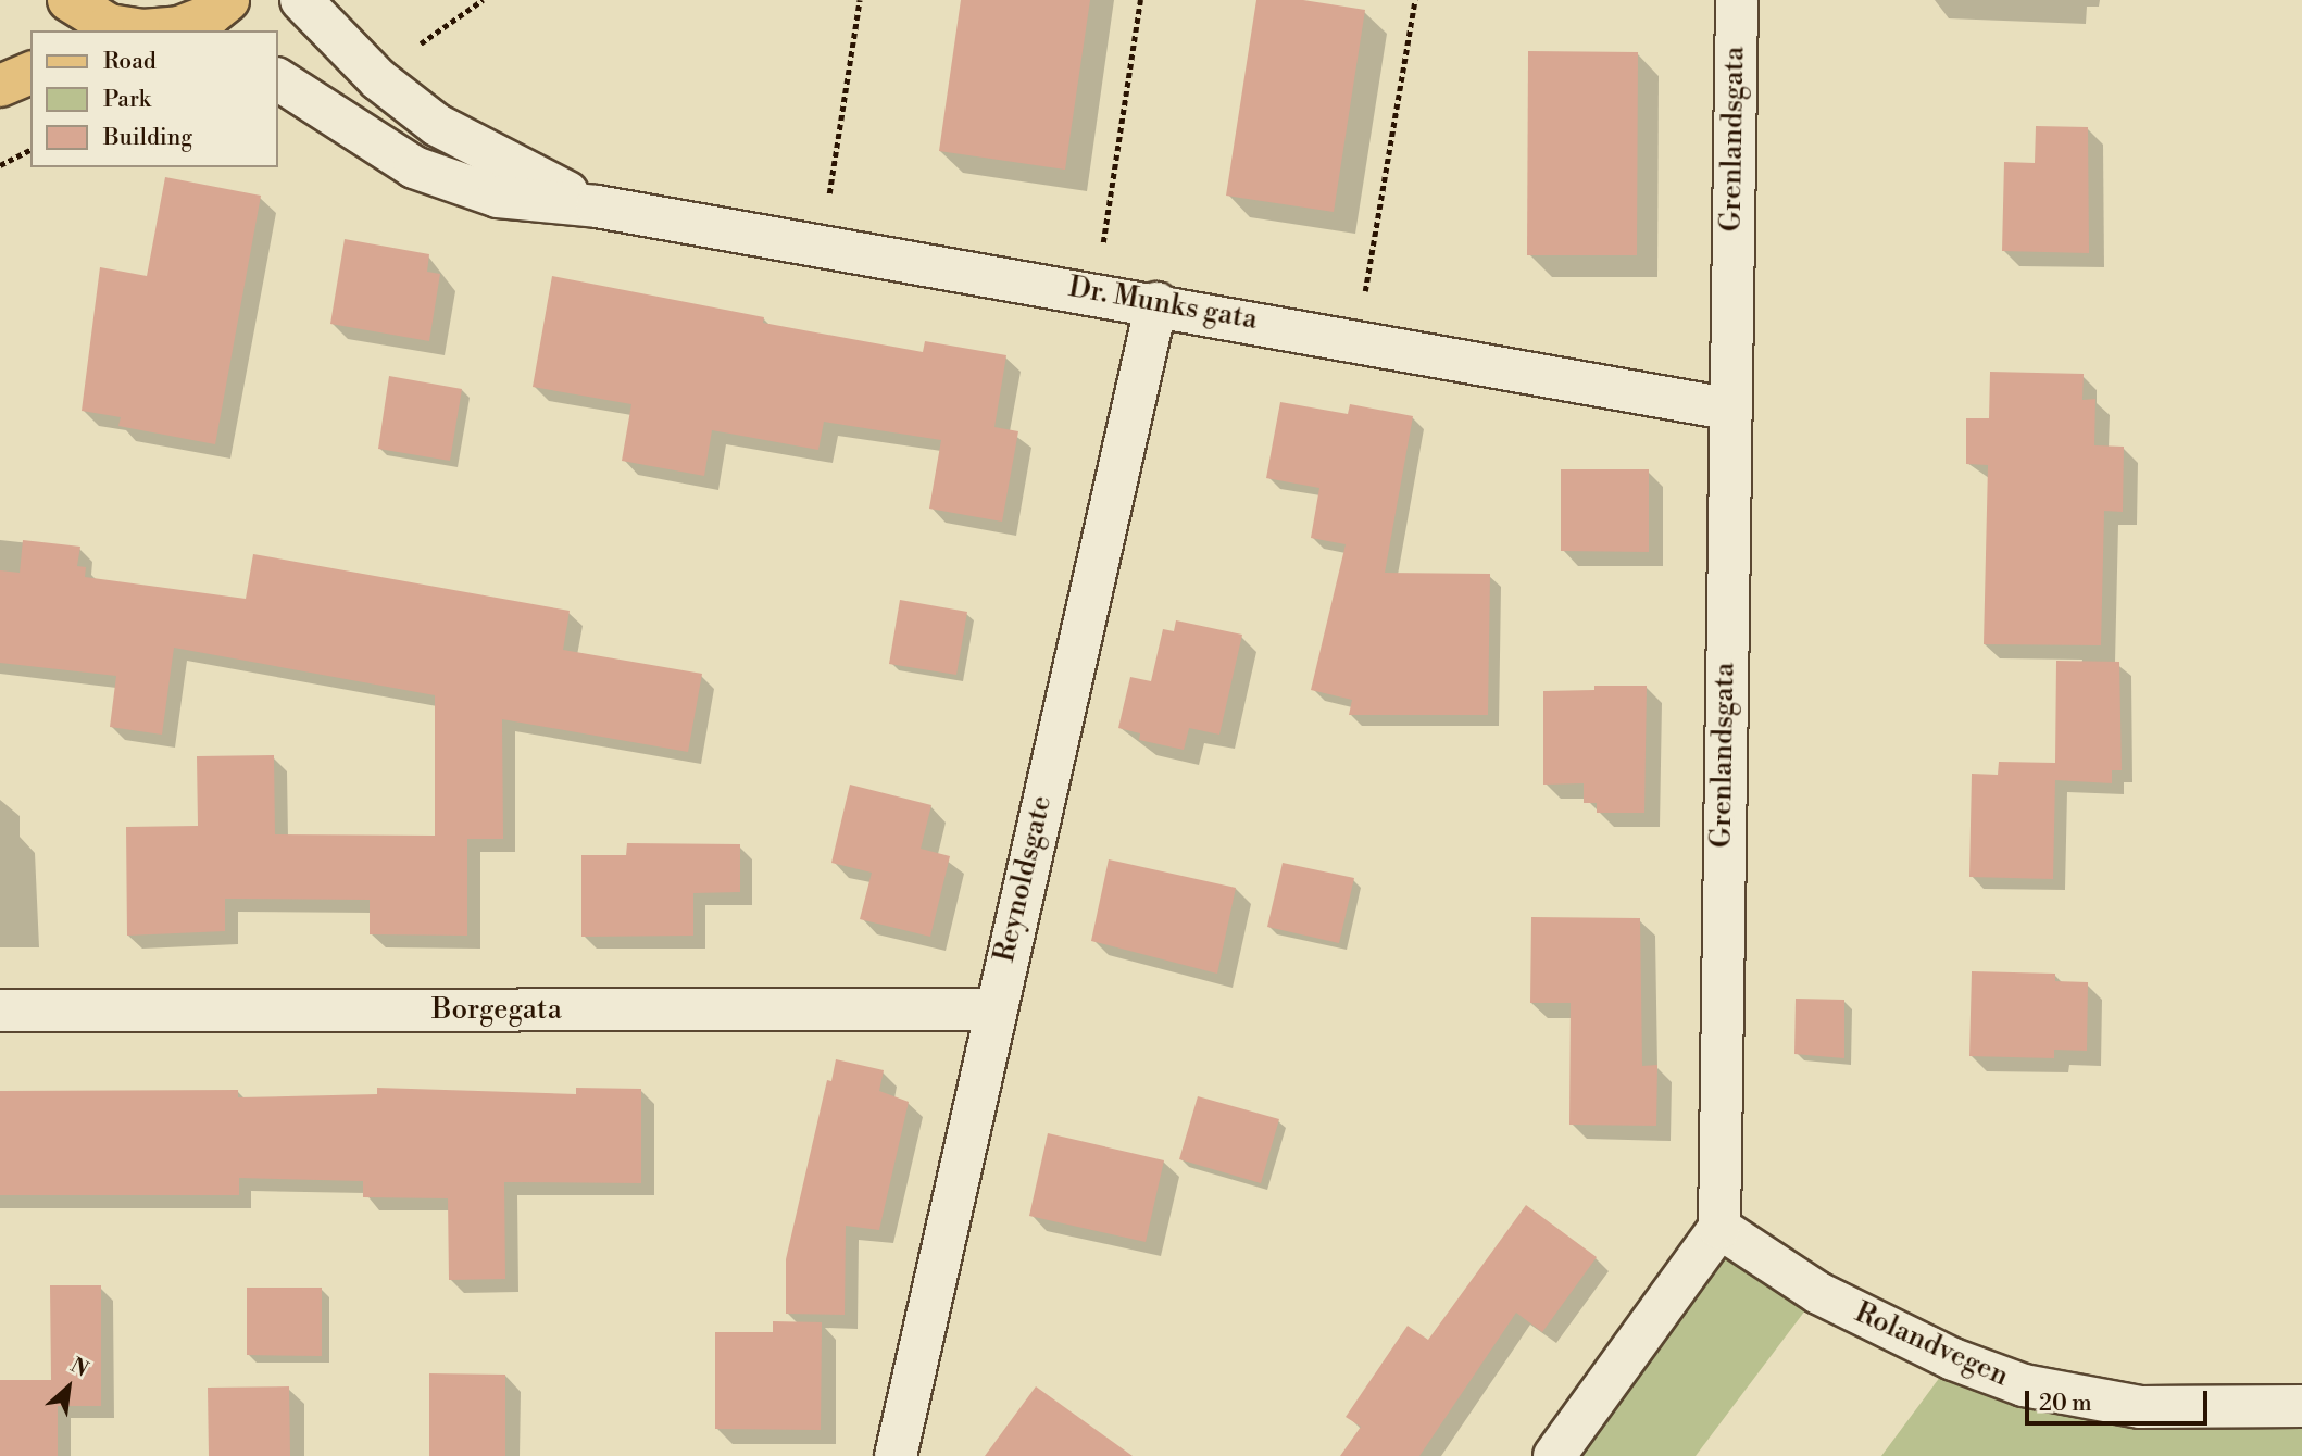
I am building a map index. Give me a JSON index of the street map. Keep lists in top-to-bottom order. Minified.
{"streets":{"street":["Grenlandsgata","Dr. Munks gata","Reynoldsgate","Borgegata","Rolandvegen"]},"crossings":[["Grenlandsgata","Dr. Munks gata"],["Grenlandsgata","Rolandvegen"],["Dr. Munks gata","Reynoldsgate"],["Reynoldsgate","Borgegata"]],"legend":["Road","Park","Building"],"scale_bar":"20 m","north":"top right"}
